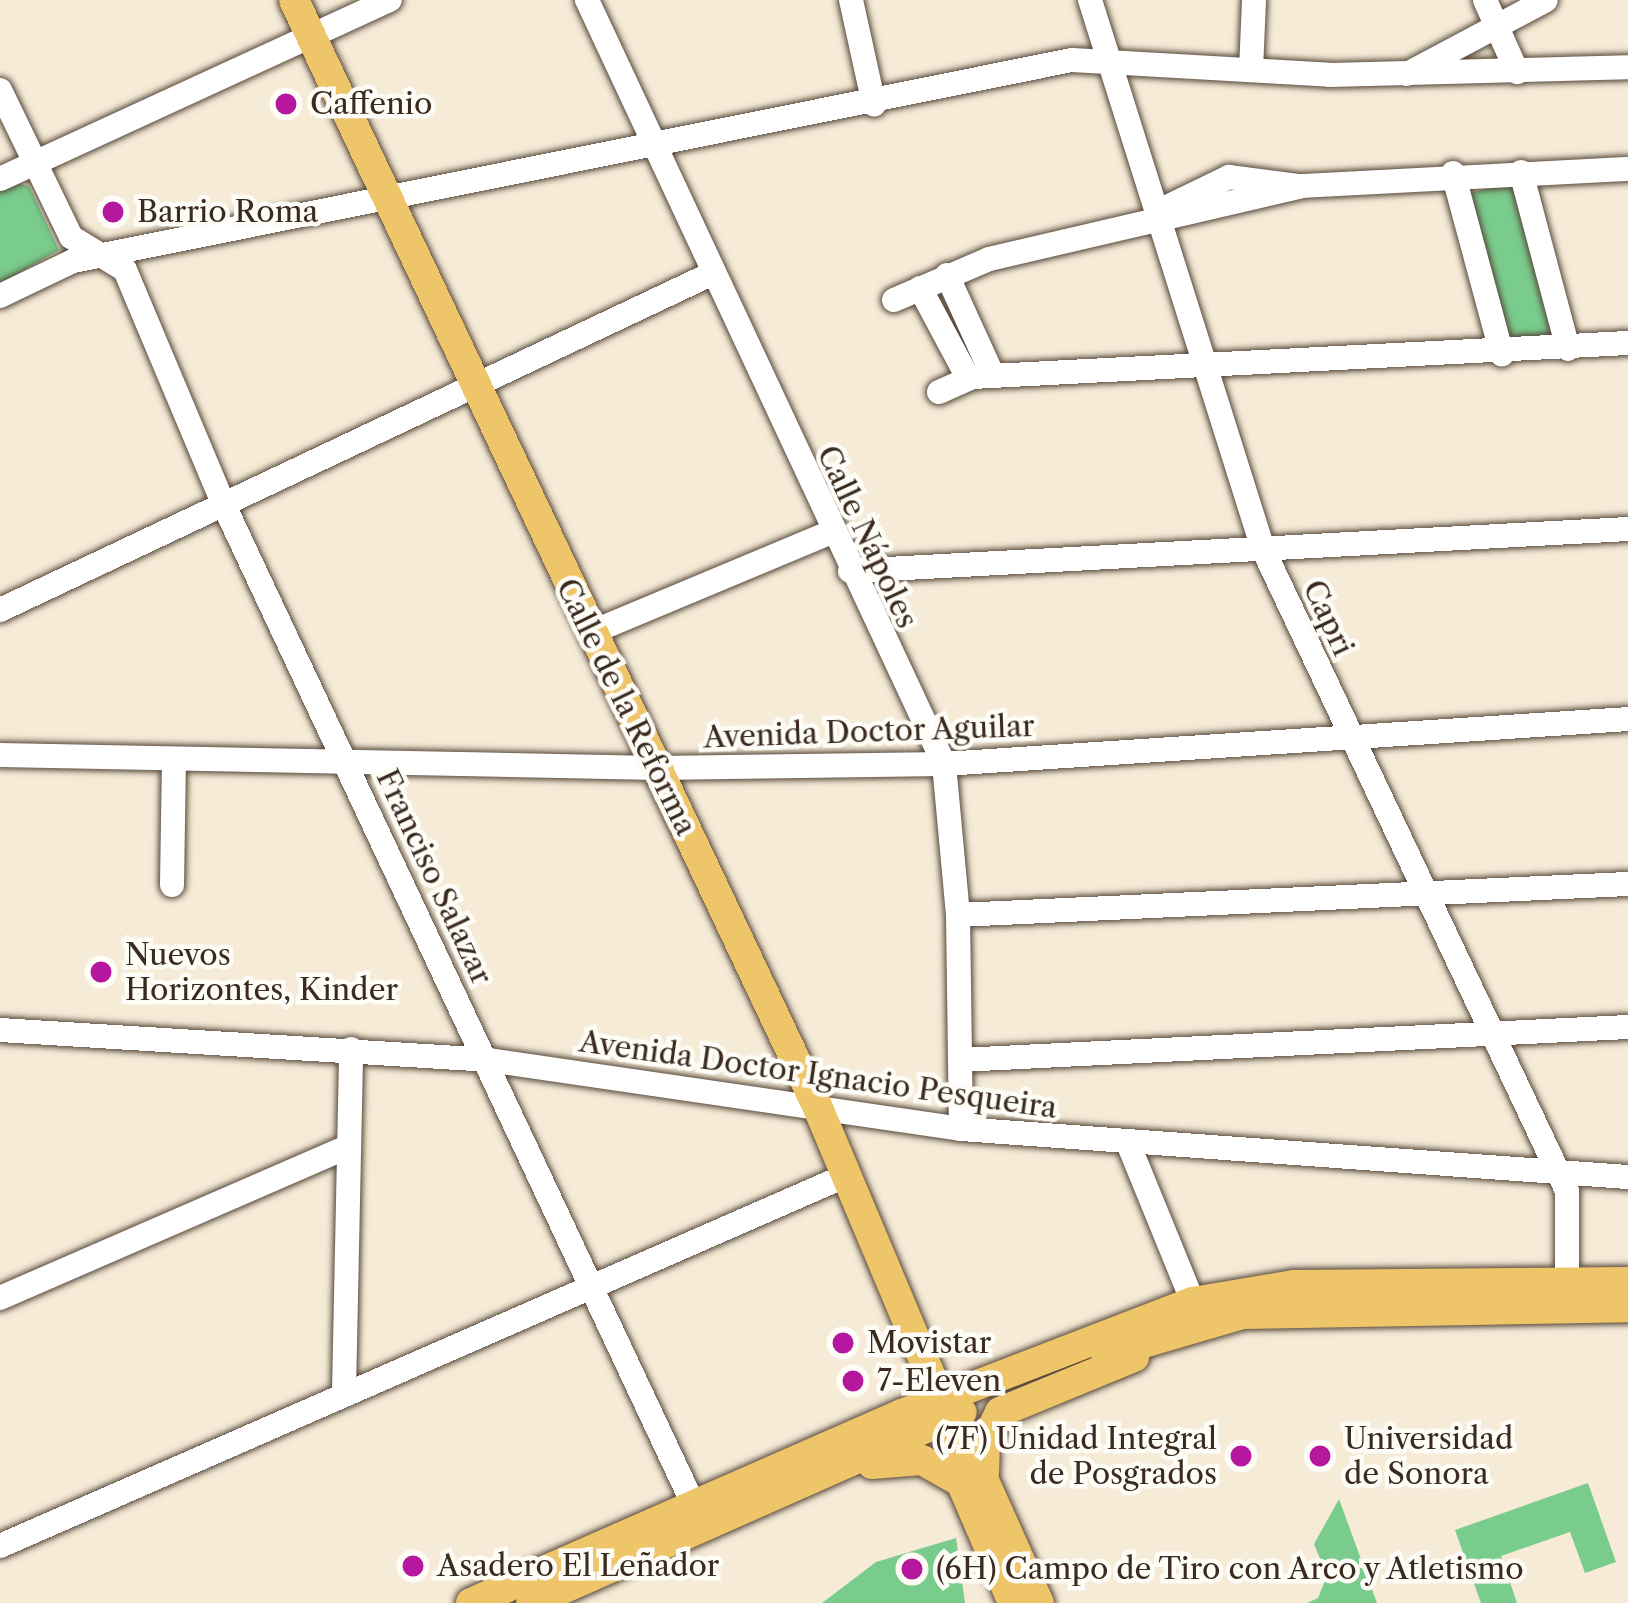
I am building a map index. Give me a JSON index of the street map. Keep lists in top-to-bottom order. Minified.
{"streets":{"main road":["Calle de la Reforma"],"street":["Calle Nápoles","Capri","Avenida Doctor Aguilar","Franciso Salazar","Avenida Doctor Ignacio Pesqueira"]},"crossings":[["Calle Nápoles","Avenida Doctor Aguilar"],["Calle Nápoles","Avenida Doctor Ignacio Pesqueira"],["Capri","Avenida Doctor Aguilar"],["Capri","Avenida Doctor Ignacio Pesqueira"],["Calle de la Reforma","Avenida Doctor Aguilar"],["Calle de la Reforma","Avenida Doctor Ignacio Pesqueira"],["Avenida Doctor Aguilar","Franciso Salazar"],["Franciso Salazar","Avenida Doctor Ignacio Pesqueira"]],"places":["Caffenio","Barrio Roma","Nuevos Horizontes, Kinder","Movistar","7-Eleven","(7F) Unidad Integral de Posgrados","Universidad de Sonora","Asadero El Leñador","(6H) Campo de Tiro con Arco y Atletismo"]}
